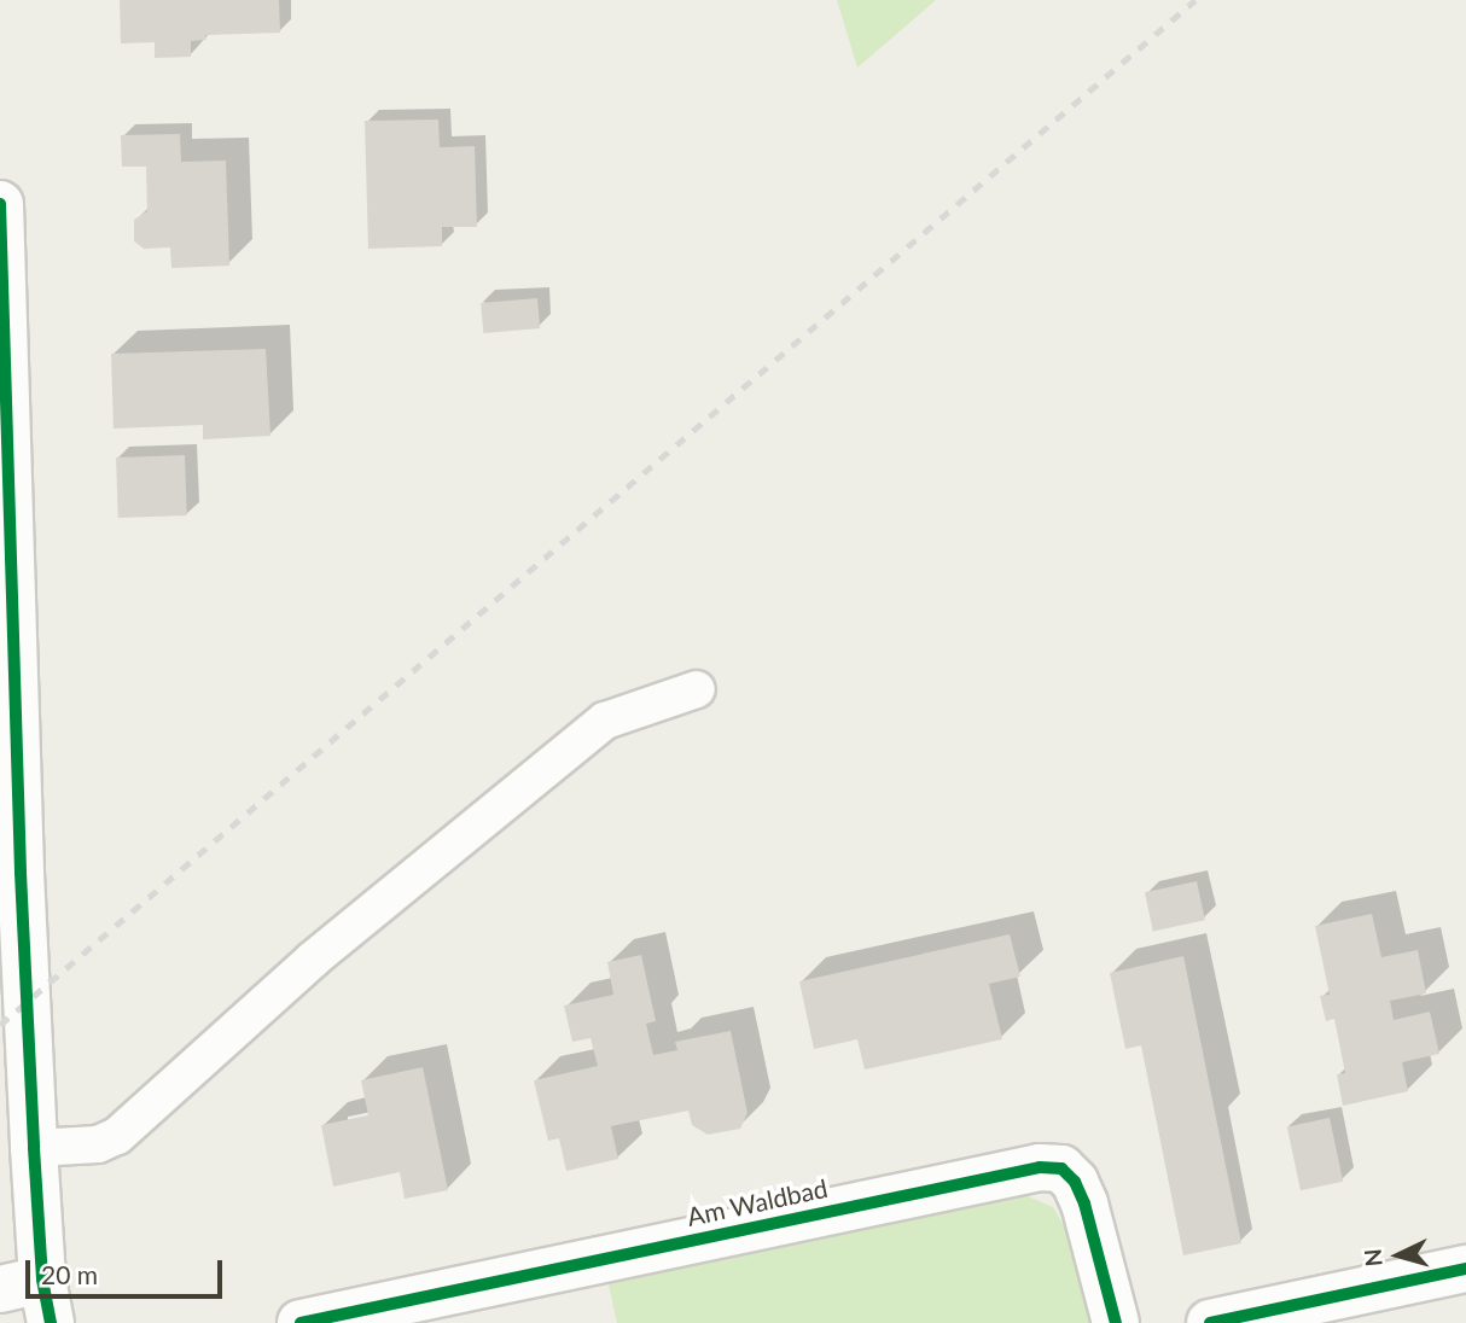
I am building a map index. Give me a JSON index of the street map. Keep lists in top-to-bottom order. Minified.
{"streets":{"street":["Am Waldbad"]},"scale_bar":"20 m","north":"left"}
